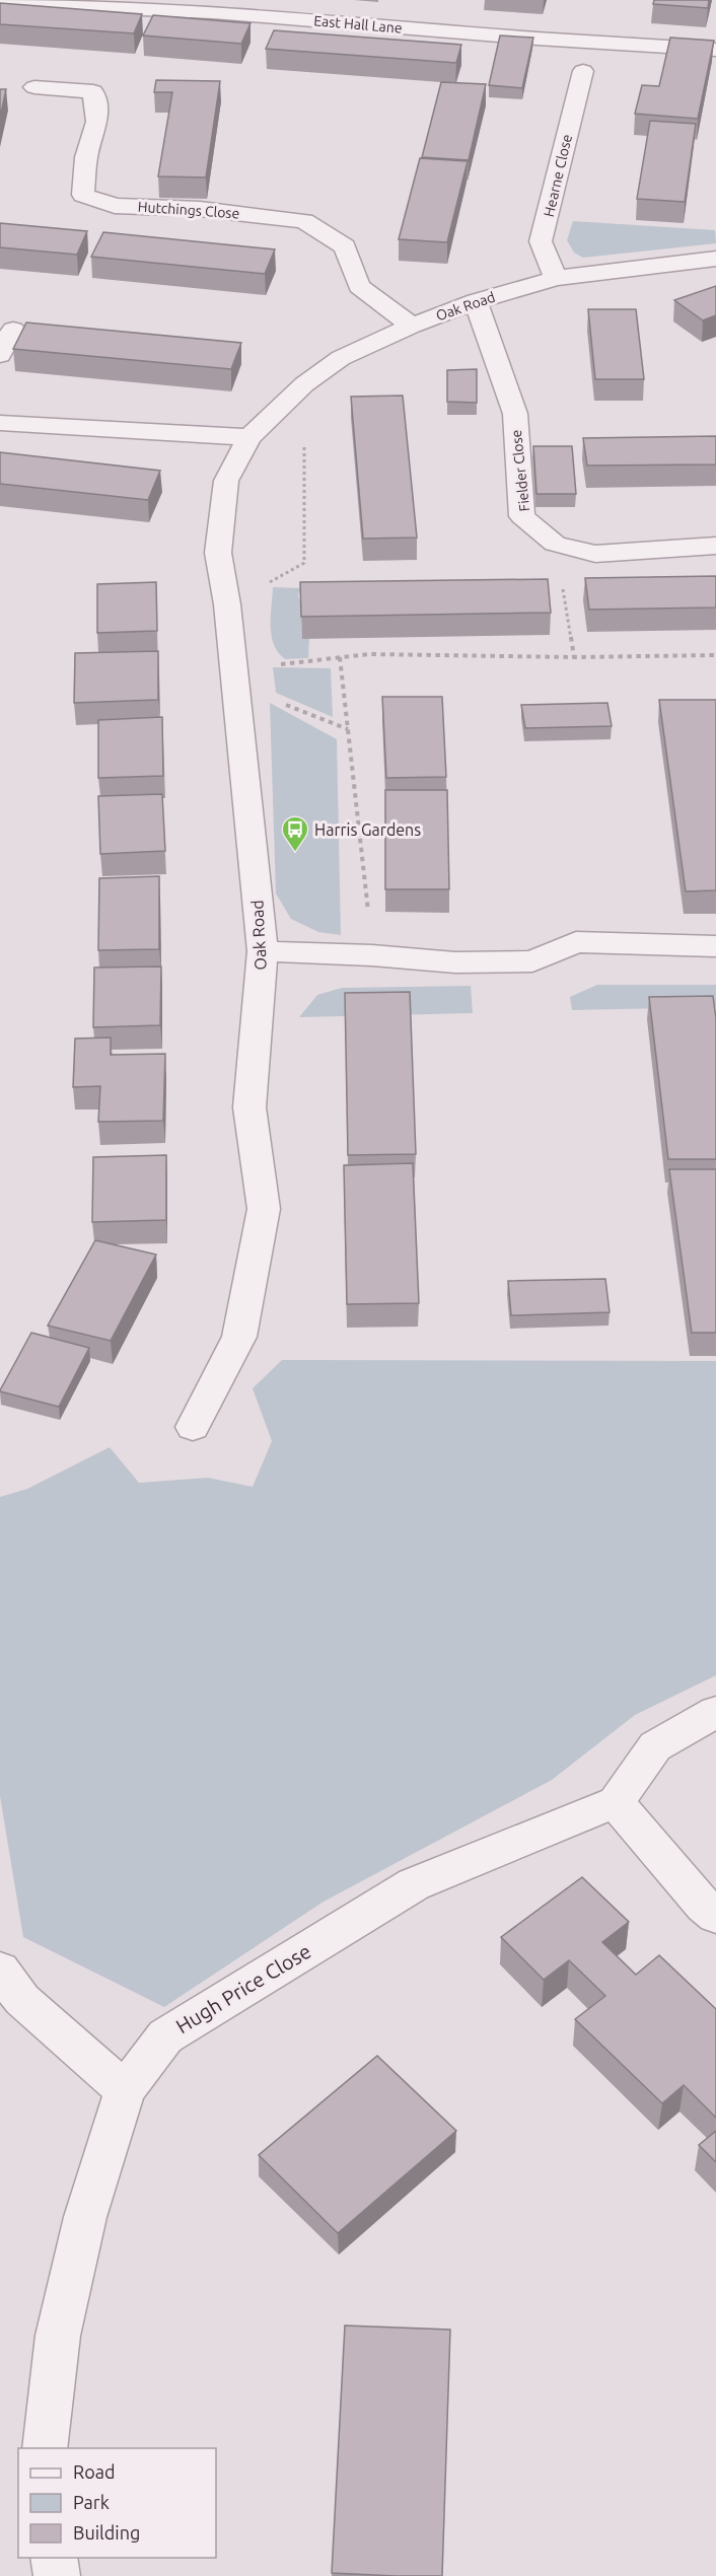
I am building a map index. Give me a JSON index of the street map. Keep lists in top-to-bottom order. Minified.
{"streets":{"street":["East Hall Lane","Hearne Close","Hutchings Close","Oak Road","Fielder Close","Hugh Price Close"]},"crossings":[["Hearne Close","Oak Road"],["Hutchings Close","Oak Road"],["Oak Road","Fielder Close"]],"places":{"bus stop":["Harris Gardens"]},"legend":["Road","Park","Building"]}
